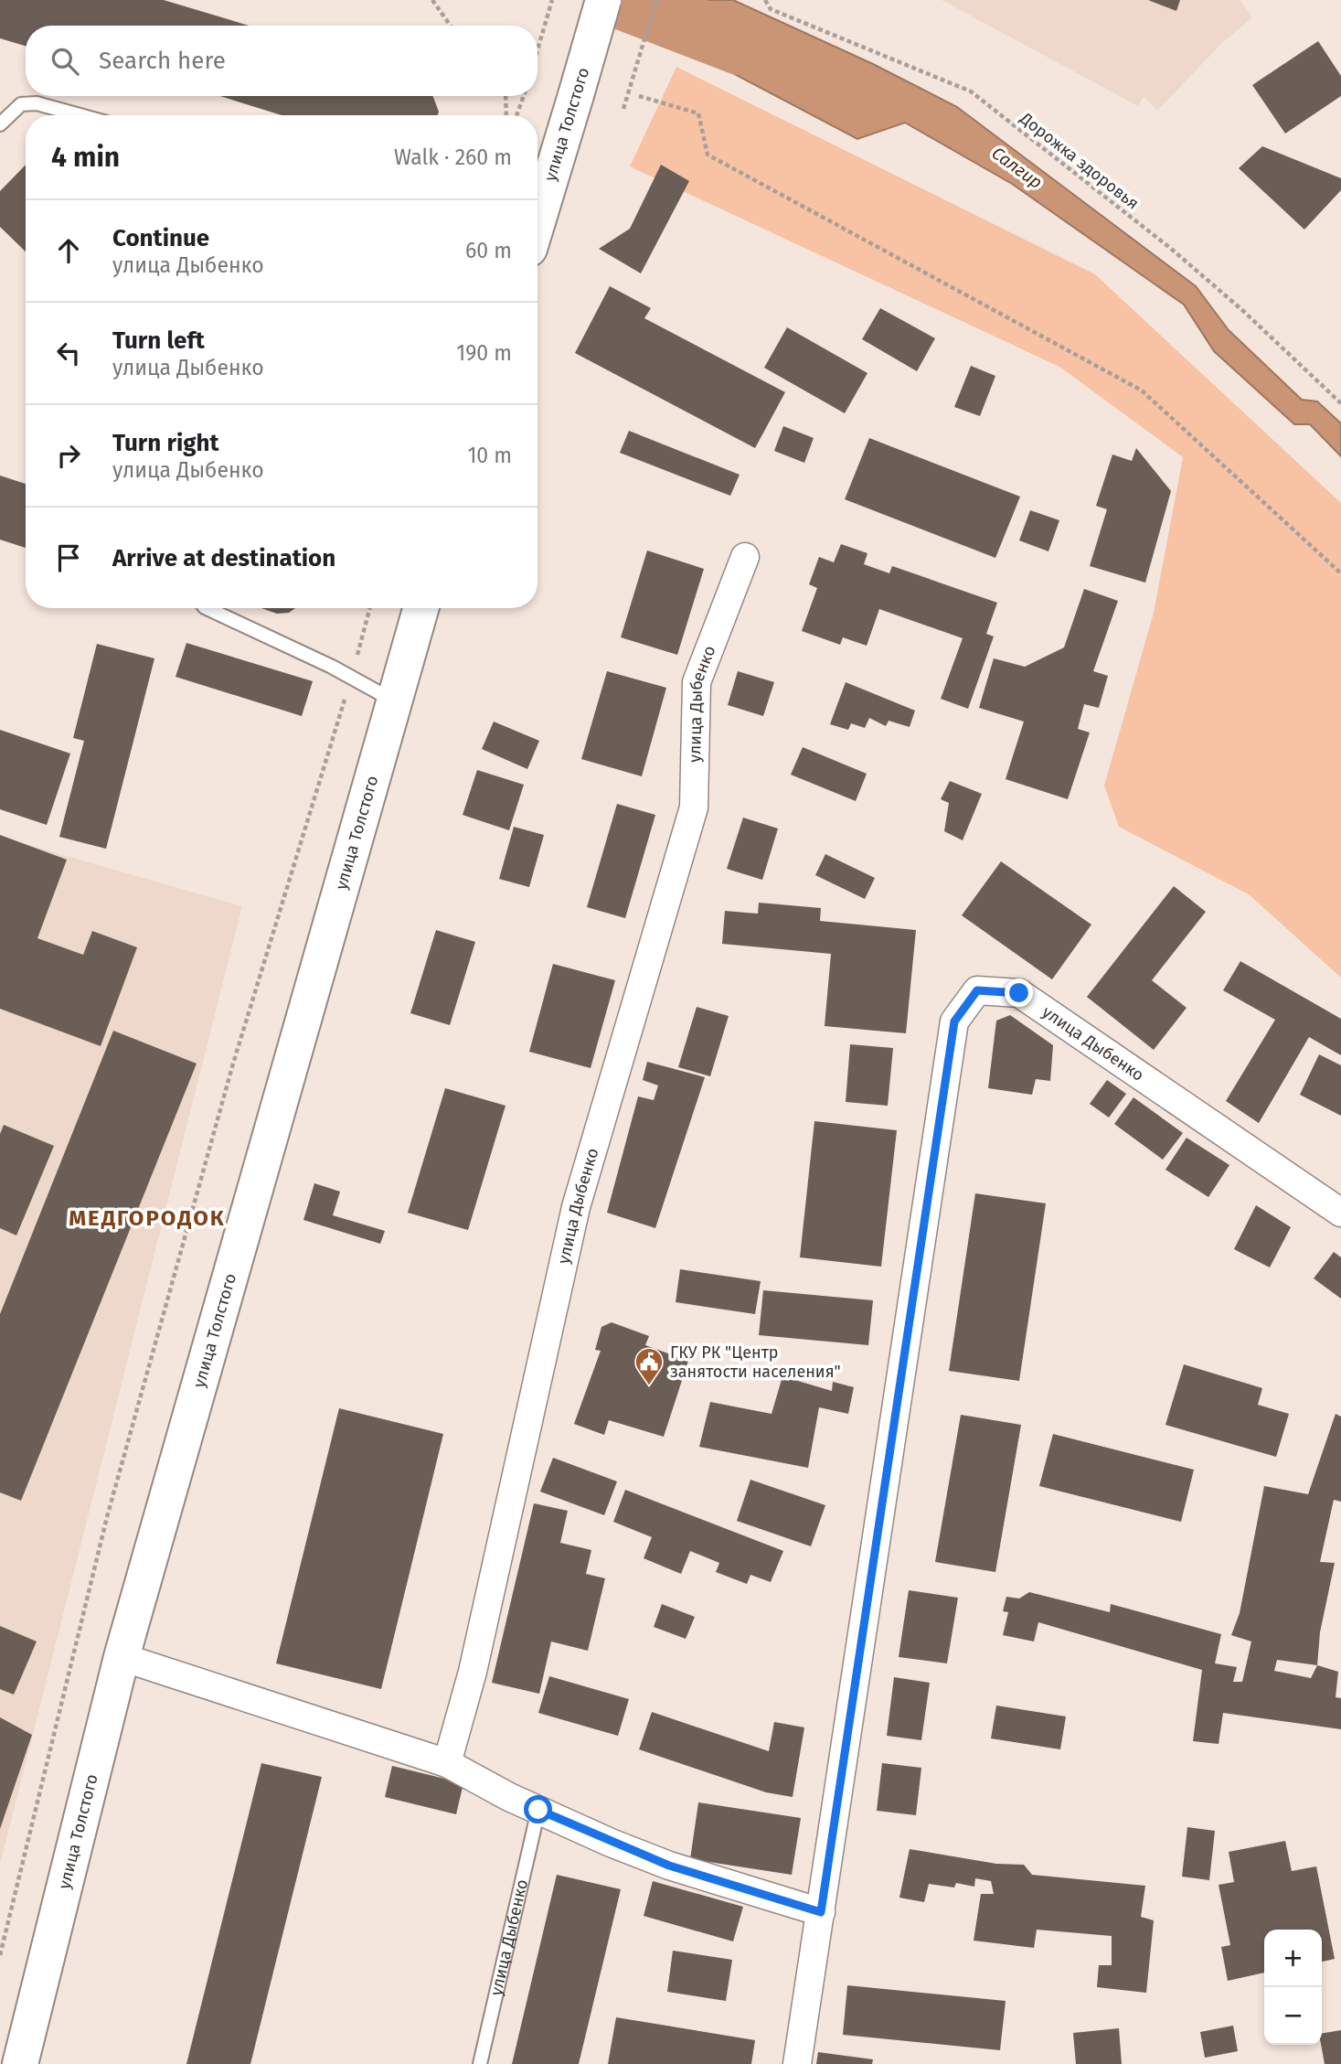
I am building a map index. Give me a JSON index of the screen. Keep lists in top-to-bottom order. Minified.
{"streets":{"main road":["улица Толстого"],"street":["улица Дыбенко"],"path":["Дорожка здоровья"]},"districts":["МЕДГОРОДОК"],"water":["Салгир"],"places":{"public building":["ГКУ РК \"Центр занятости населения\""]},"page":{"search":"Search here","heading":["4 min","Walk · 260 m"],"list":[["Continue","улица Дыбенко","60 m"],["Turn left","улица Дыбенко","190 m"],["Turn right","улица Дыбенко","10 m"],"Arrive at destination"],"map_buttons":["+","−"]}}
